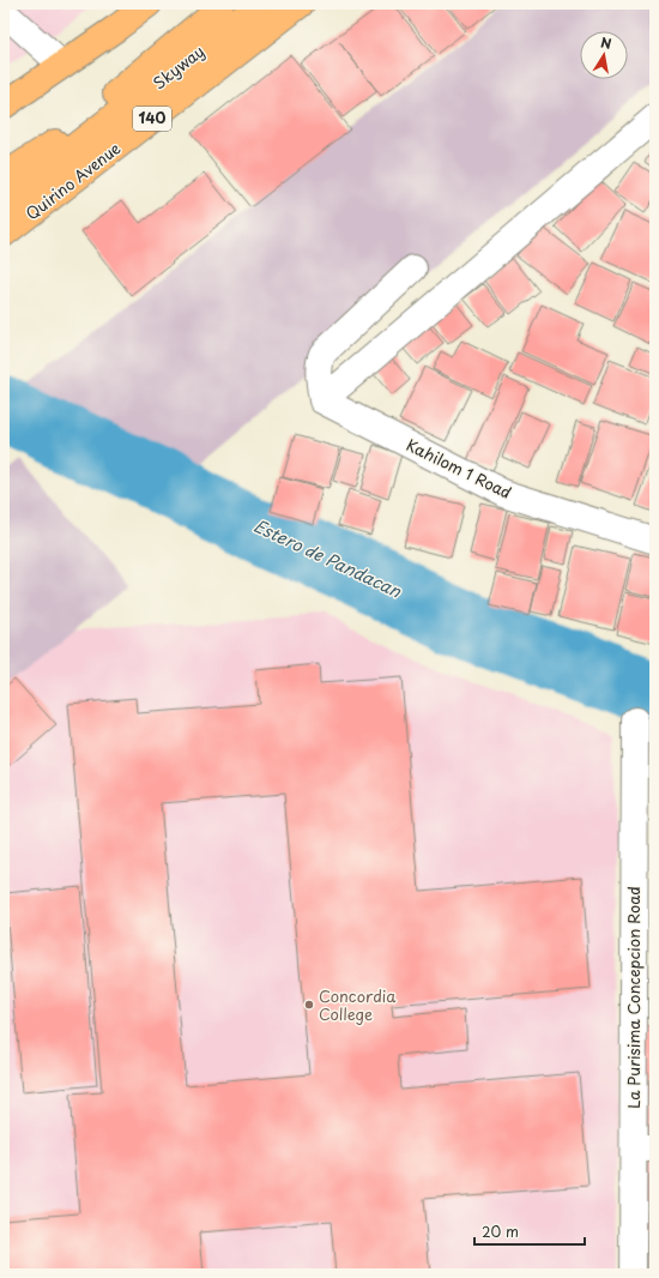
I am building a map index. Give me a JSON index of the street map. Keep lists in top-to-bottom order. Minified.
{"streets":{"main road":["Skyway","140","Quirino Avenue"],"street":["Kahilom 1 Road","La Purisima Concepcion Road"]},"water":["Estero de Pandacan"],"places":["Concordia College"],"scale_bar":"20 m","north":"top"}
